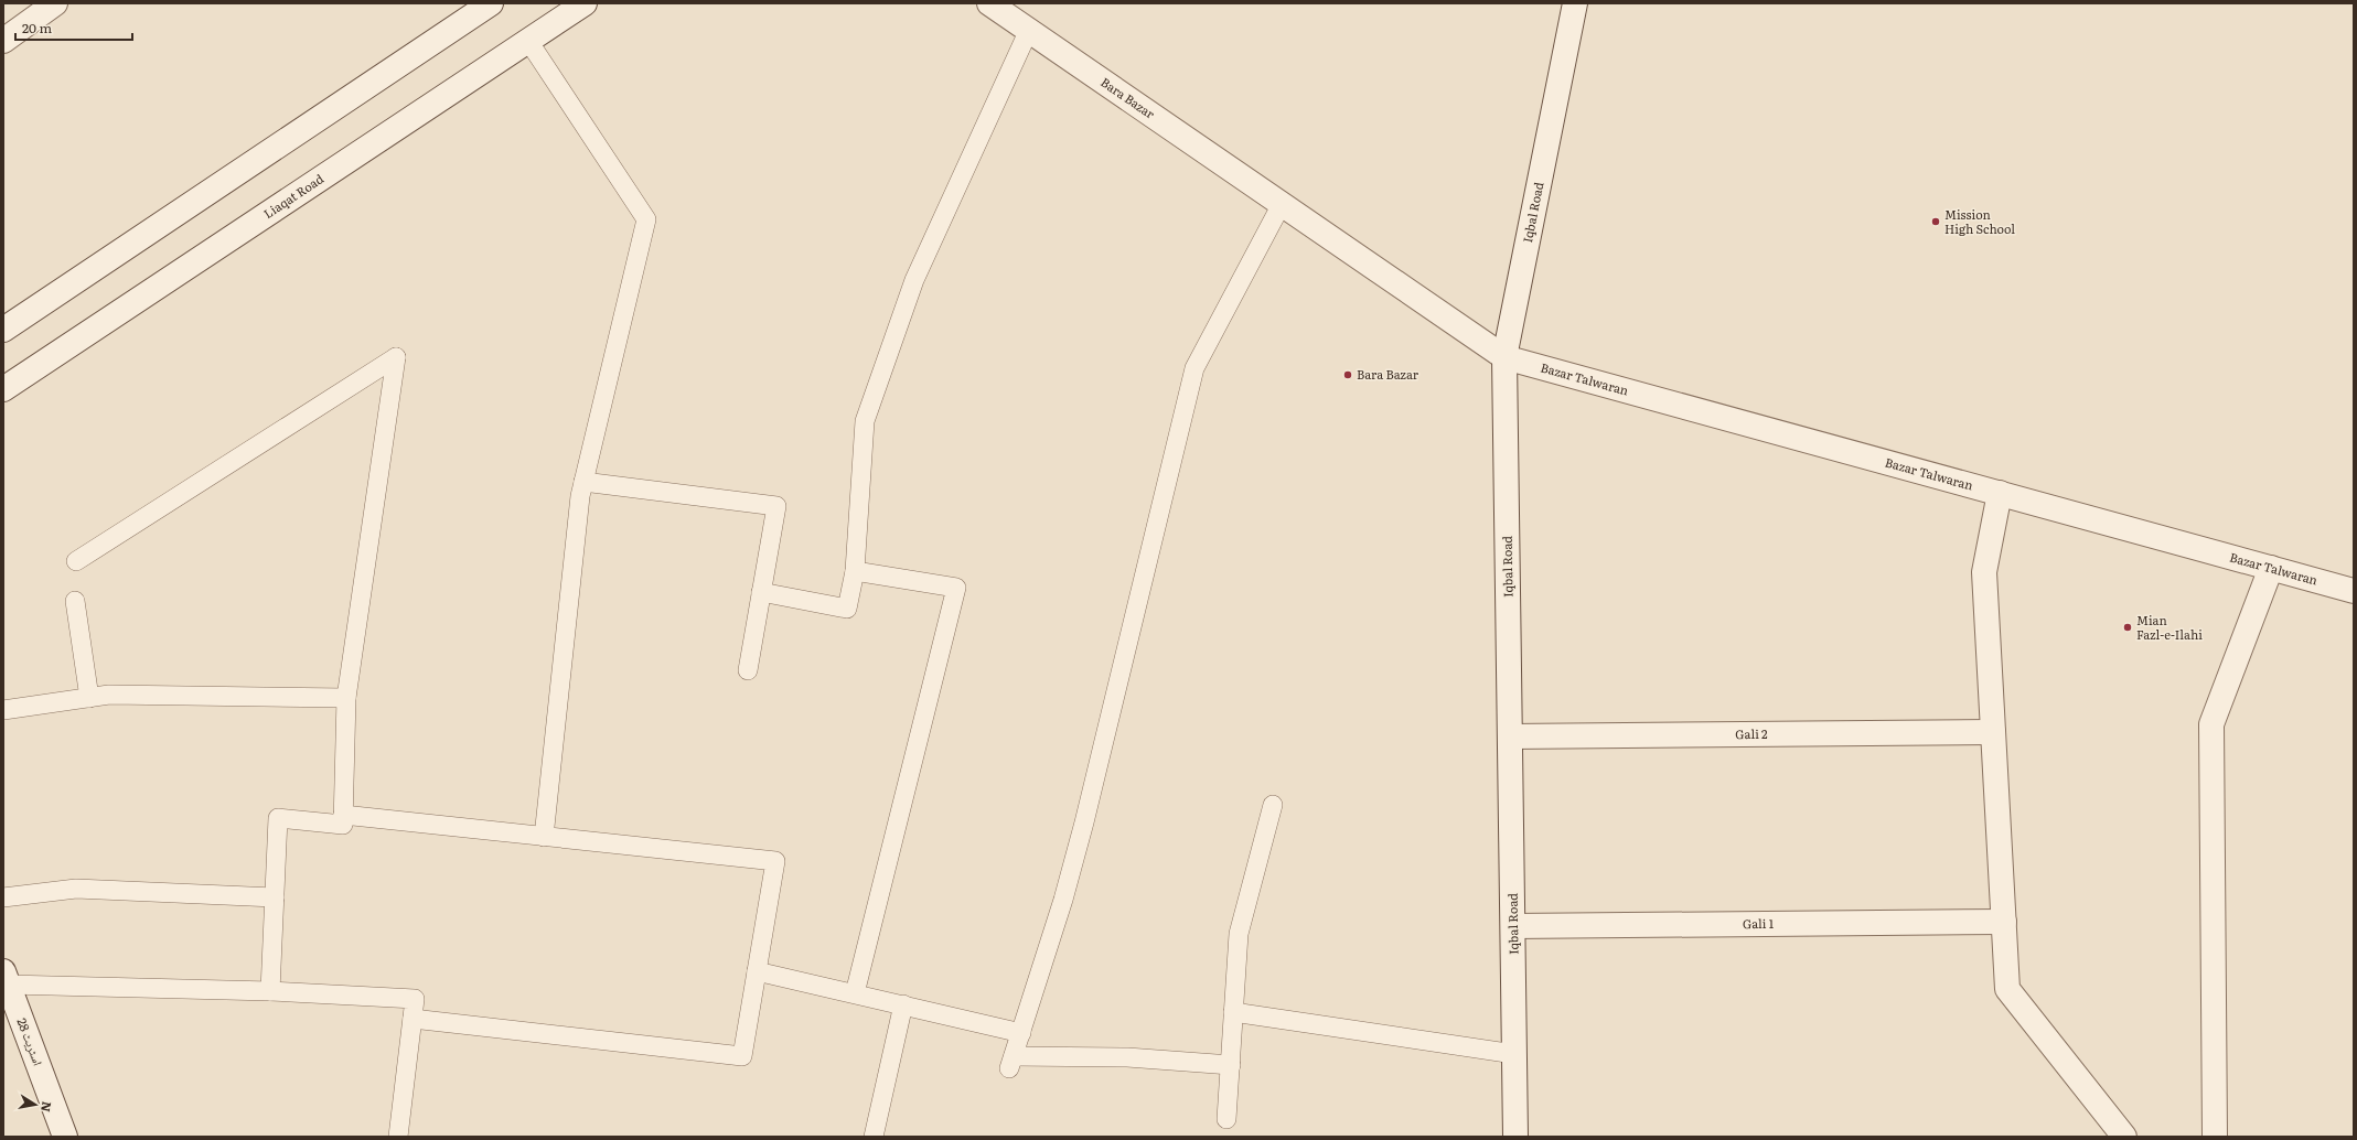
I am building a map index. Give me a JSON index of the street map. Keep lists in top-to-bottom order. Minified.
{"streets":{"street":["Bara Bazar","Liaqat Road","Iqbal Road","Bazar Talwaran","Gali 2","Gali 1","اسٹریٹ 28"]},"crossings":[["Bara Bazar","Iqbal Road"],["Bara Bazar","Bazar Talwaran"],["Iqbal Road","Bazar Talwaran"],["Iqbal Road","Gali 2"],["Iqbal Road","Gali 1"]],"places":["Mission High School","Bara Bazar","Mian Fazl-e-Ilahi"],"scale_bar":"20 m","north":"right"}
